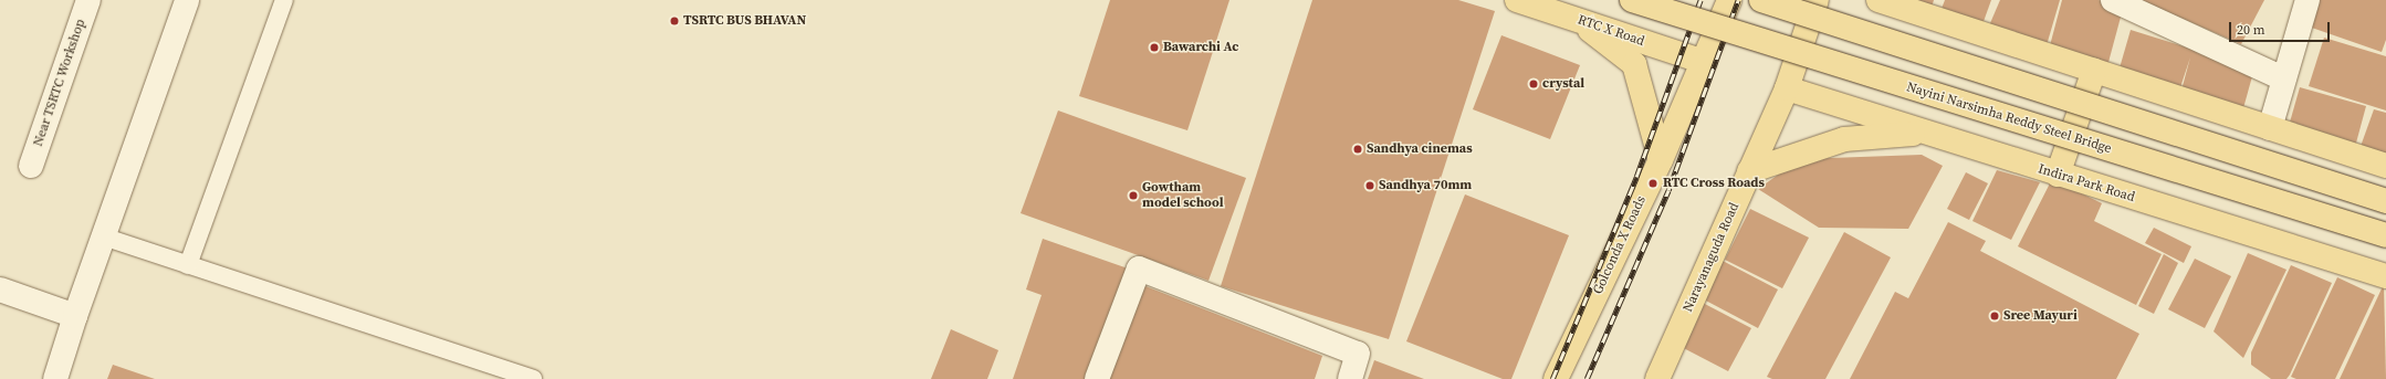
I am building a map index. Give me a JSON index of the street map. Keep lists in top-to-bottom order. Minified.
{"streets":{"main road":["RTC X Road","Nayini Narsimha Reddy Steel Bridge","Indira Park Road","Golconda X Roads","Narayanaguda Road"],"street":["Near TSRTC Workshop"]},"crossings":[["RTC X Road","Golconda X Roads"],["Indira Park Road","Narayanaguda Road"]],"places":["TSRTC BUS BHAVAN","Bawarchi Ac","crystal","Sandhya cinemas","RTC Cross Roads","Sandhya 70mm","Gowtham model school","Sree Mayuri"],"scale_bar":"20 m"}
